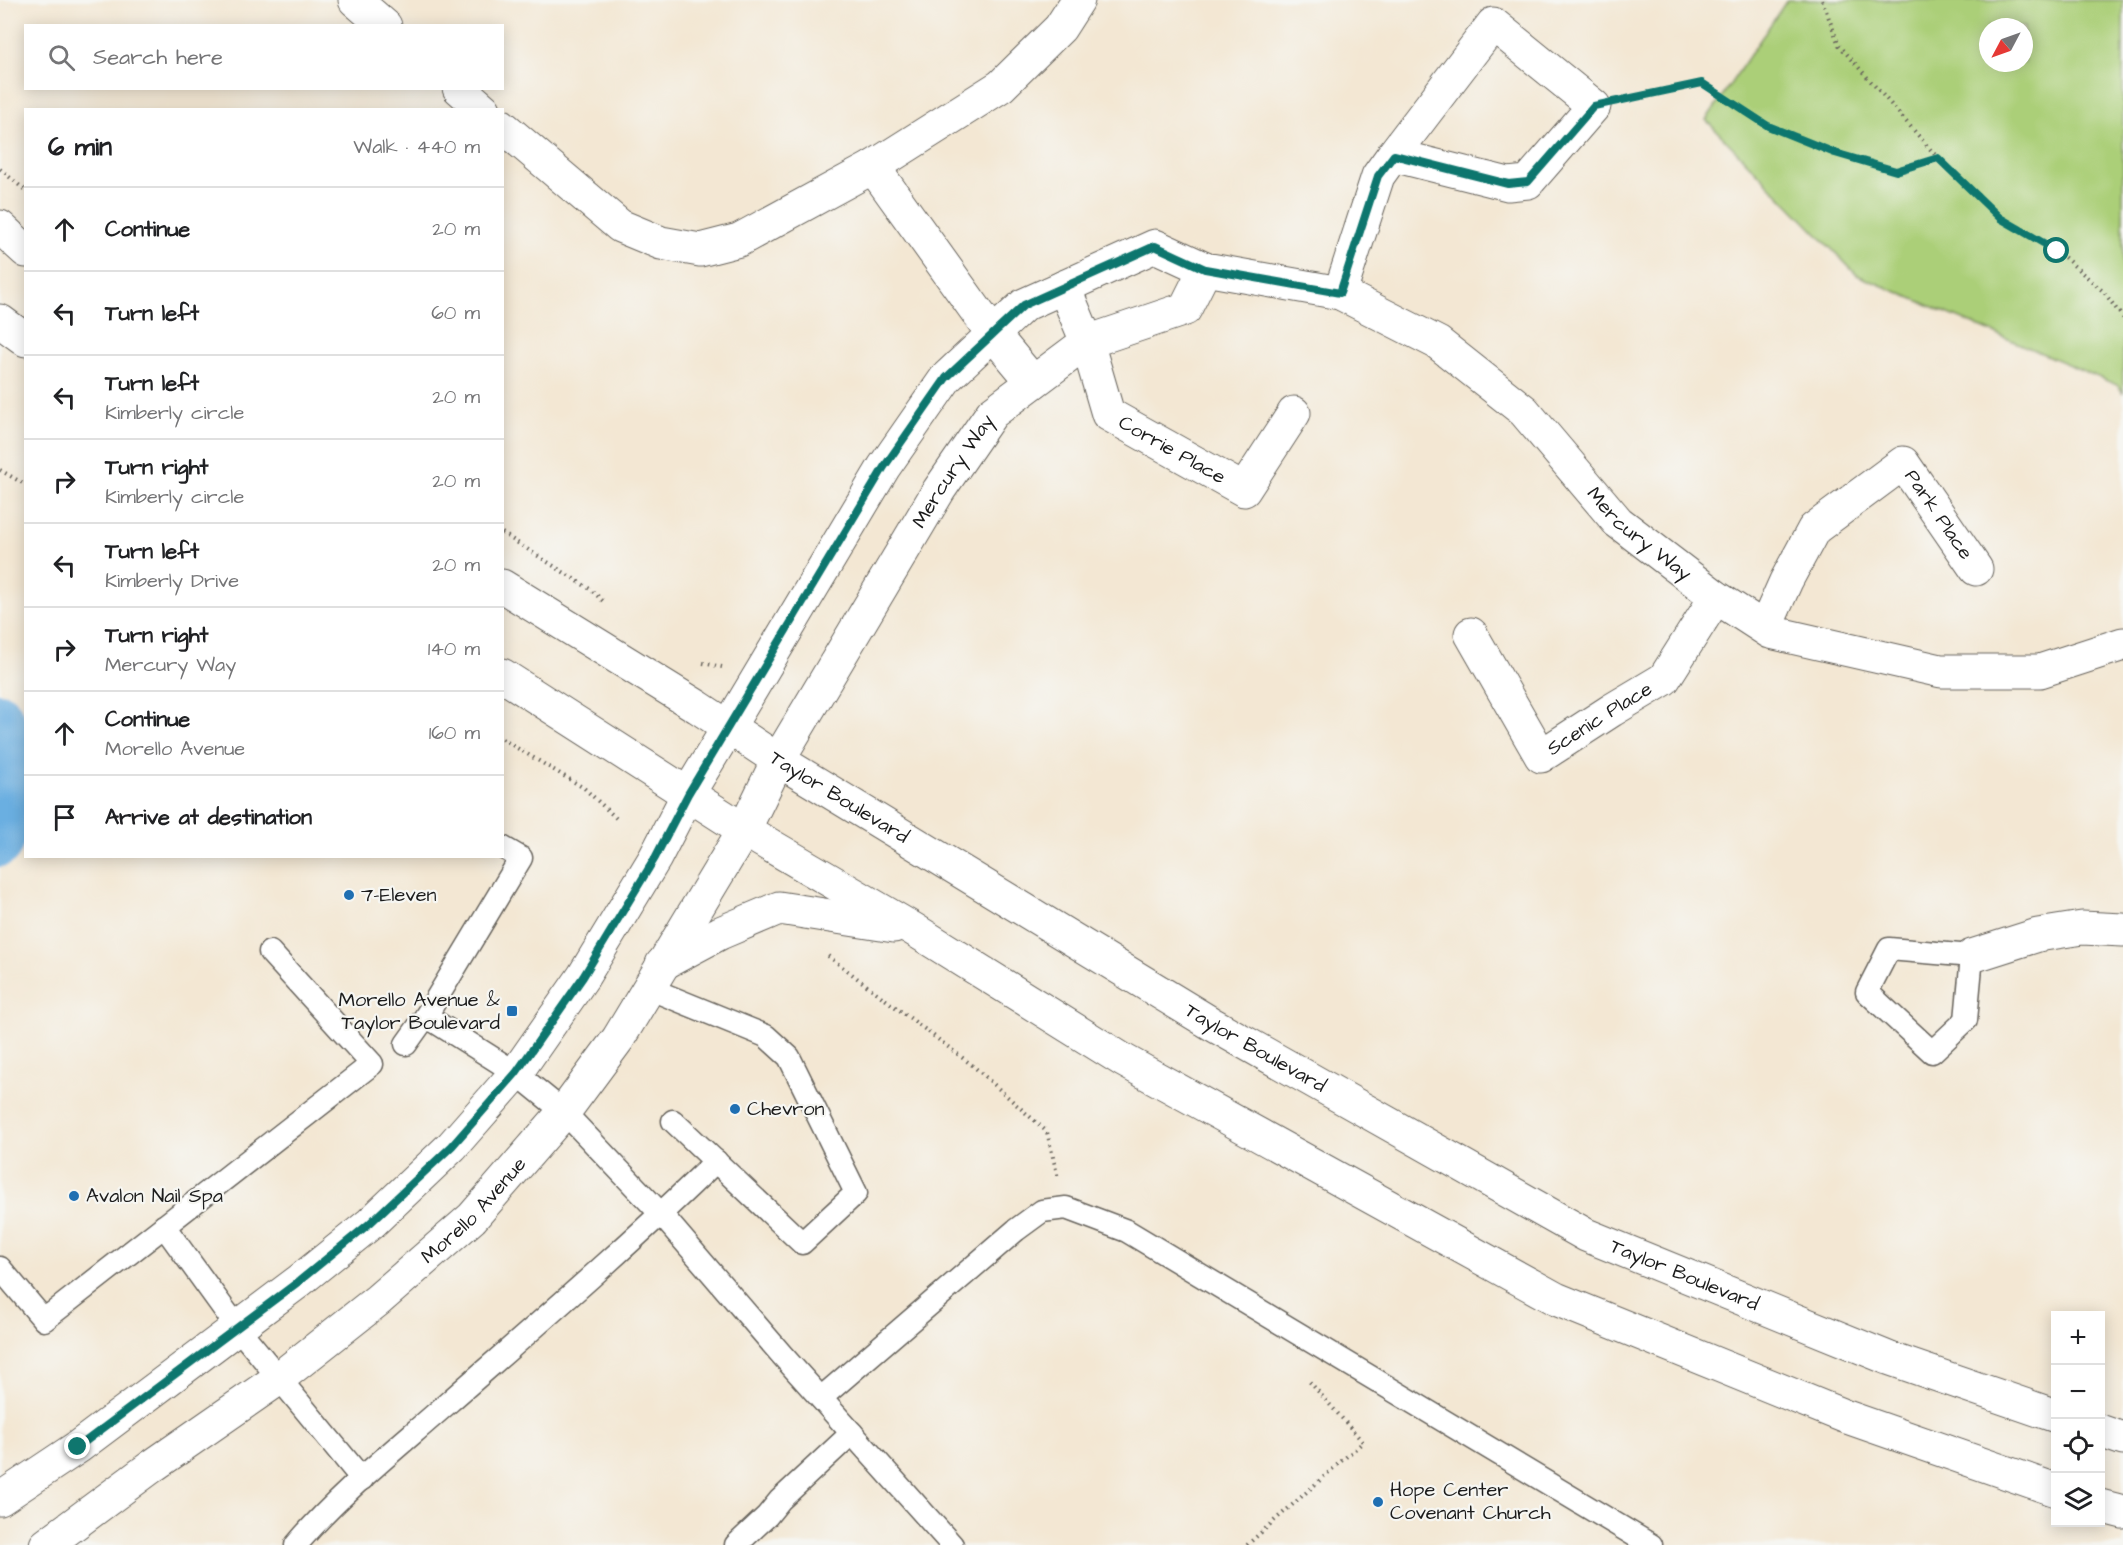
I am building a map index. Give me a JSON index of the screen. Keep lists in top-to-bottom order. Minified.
{"streets":{"street":["Corrie Place","Mercury Way","Park Place","Scenic Place","Taylor Boulevard","Morello Avenue"]},"crossings":[["Corrie Place","Mercury Way"],["Mercury Way","Park Place"],["Mercury Way","Scenic Place"],["Mercury Way","Taylor Boulevard"],["Mercury Way","Morello Avenue"],["Taylor Boulevard","Morello Avenue"]],"places":{"other":["7-Eleven","Chevron","Avalon Nail Spa","Hope Center Covenant Church"],"transit":["Morello Avenue & Taylor Boulevard"]},"north":"bottom left","page":{"search":"Search here","heading":["6 min","Walk · 440 m"],"list":[["Continue","20 m"],["Turn left","60 m"],["Turn left","Kimberly circle","20 m"],["Turn right","Kimberly circle","20 m"],["Turn left","Kimberly Drive","20 m"],["Turn right","Mercury Way","140 m"],["Continue","Morello Avenue","160 m"],"Arrive at destination"],"map_buttons":["+","−"]}}
